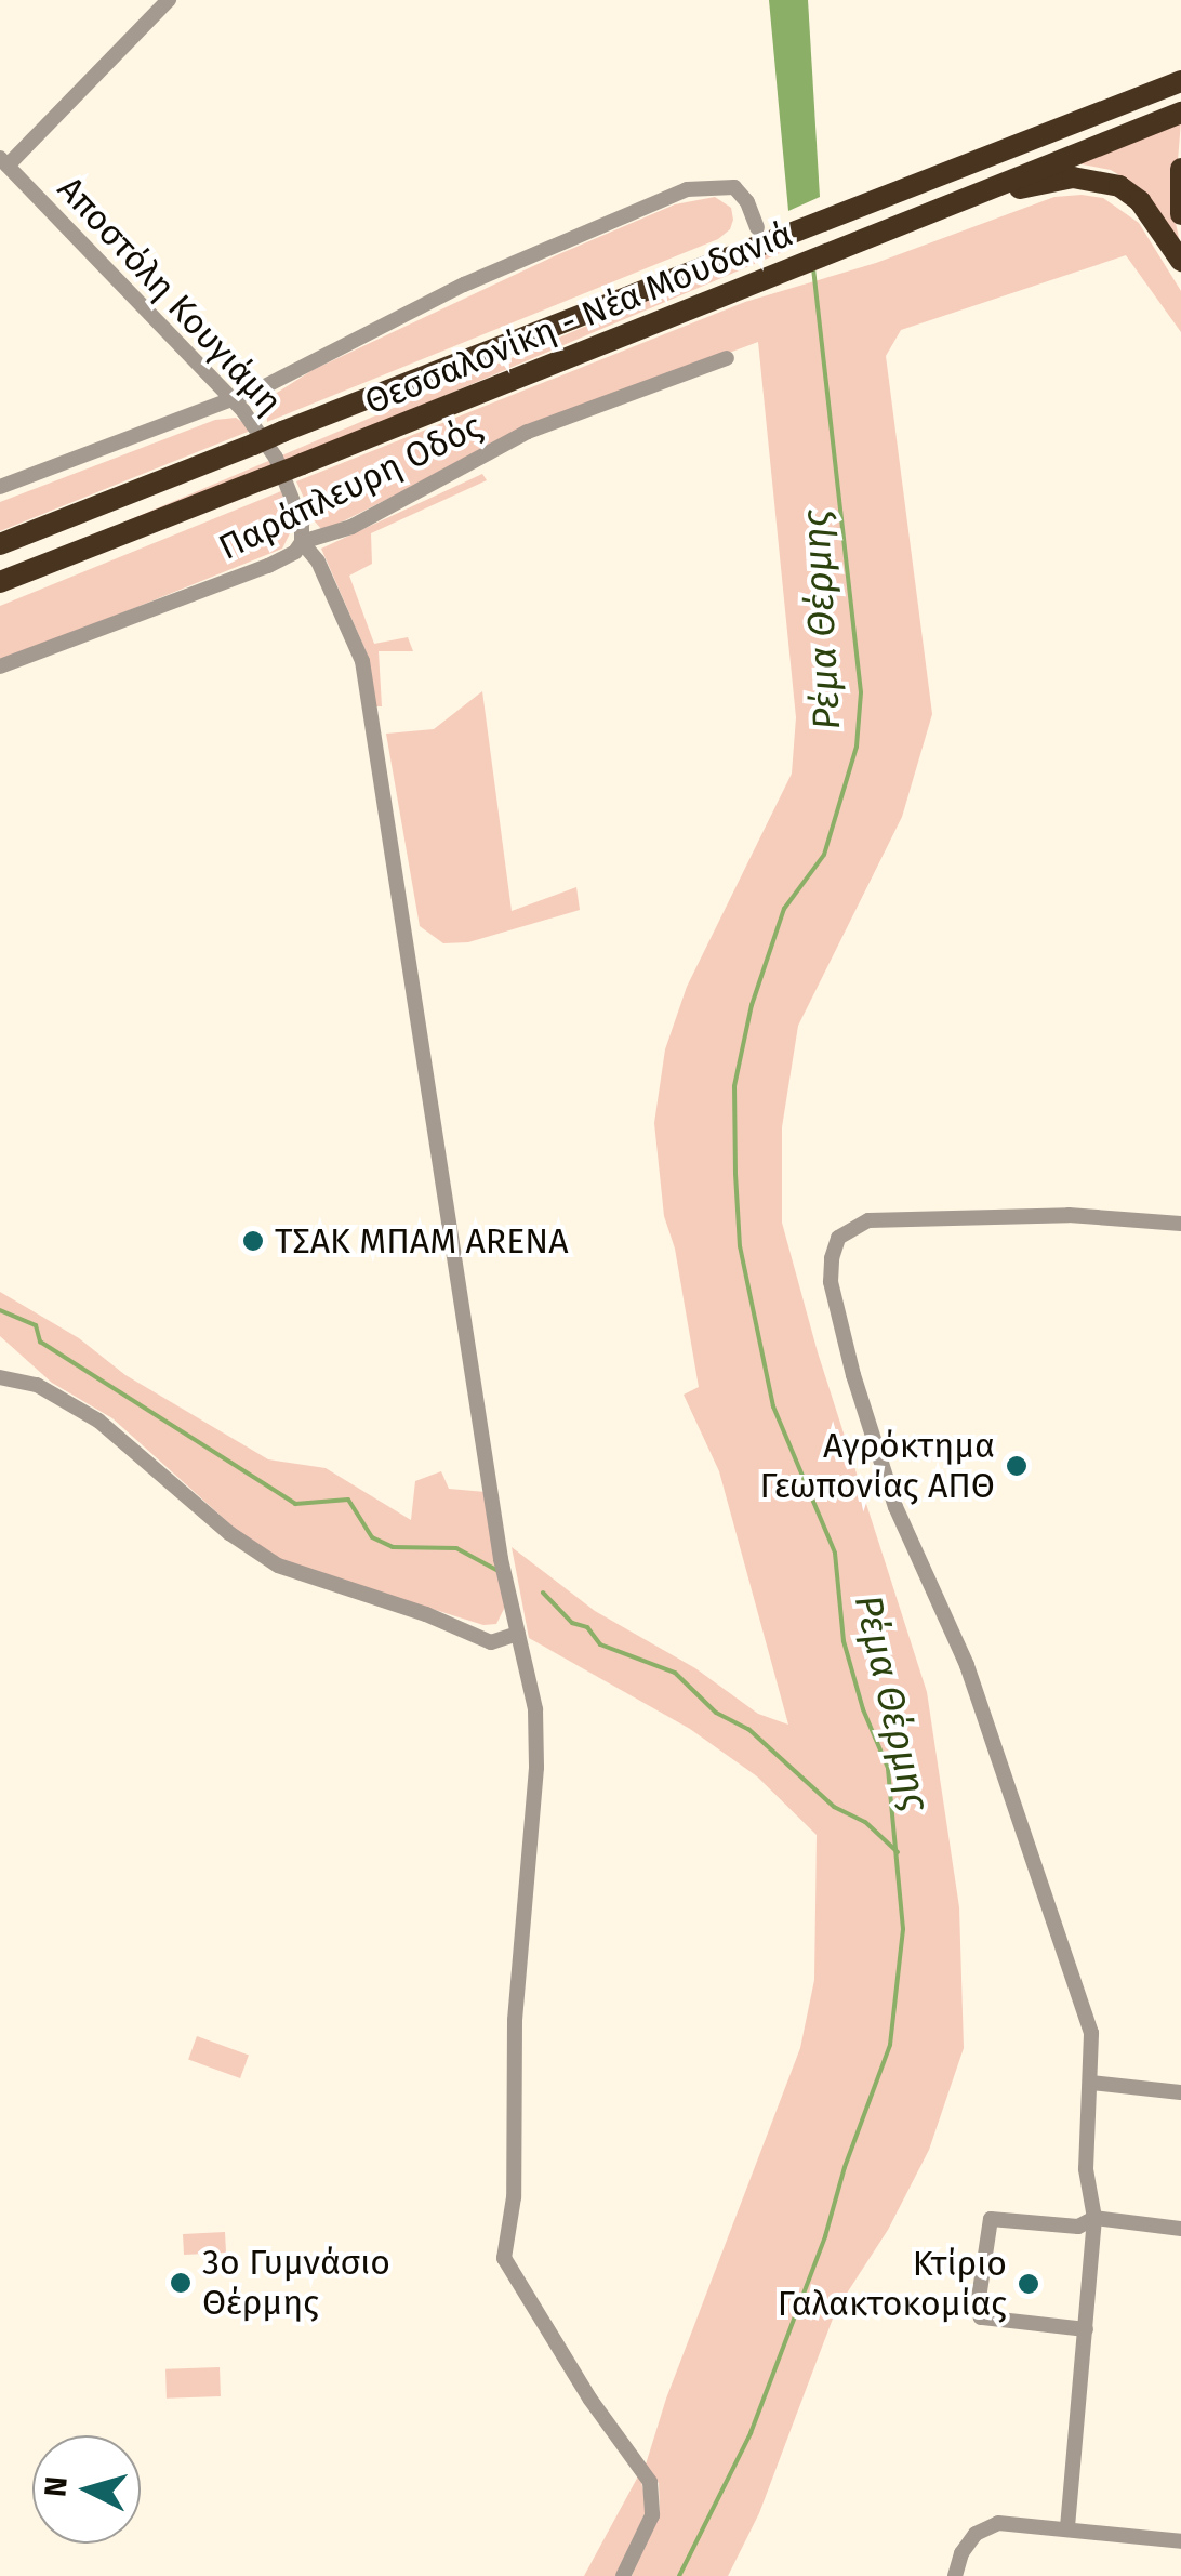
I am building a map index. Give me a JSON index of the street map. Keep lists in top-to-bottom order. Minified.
{"streets":{"highway":["Θεσσαλονίκη - Νέα Μουδανιά"],"street":["Αποστόλη Κουγιάμη","Παράπλευρη Οδός"]},"crossings":[["Αποστόλη Κουγιάμη","Παράπλευρη Οδός"]],"water":["Ρέμα Θέρμης"],"places":["ΤΣΑΚ ΜΠΑΜ ARENA","Αγρόκτημα Γεωπονίας ΑΠΘ","3ο Γυμνάσιο Θέρμης","Κτίριο Γαλακτοκομίας"],"north":"left"}
